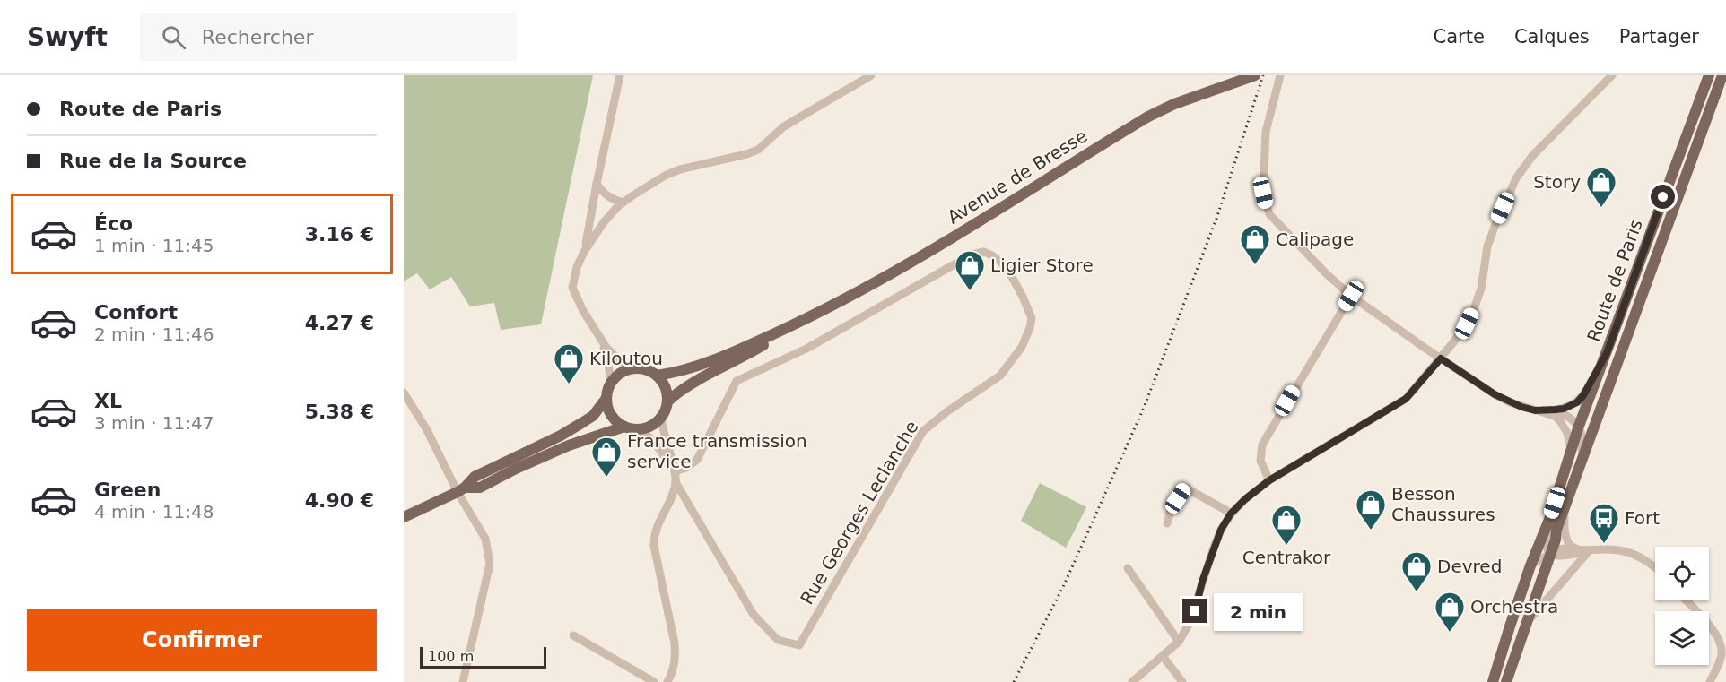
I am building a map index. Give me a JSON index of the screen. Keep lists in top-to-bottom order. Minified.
{"streets":{"main road":["Avenue de Bresse","Route de Paris"],"street":["Rue Georges Leclanche"]},"places":{"shop":["Story","Calipage","Ligier Store","Kiloutou","France transmission service","Besson Chaussures","Centrakor","Devred","Orchestra"],"bus stop":["Fort"]},"scale_bar":"100 m","page":{"header":"Swyft","search":"Rechercher","nav":["Carte","Calques","Partager"],"banner":["Route de Paris","Rue de la Source"],"list":[{"name":"Éco","note":"1 min · 11:45","value":"3.16 €"},{"name":"Confort","note":"2 min · 11:46","value":"4.27 €"},{"name":"XL","note":"3 min · 11:47","value":"5.38 €"},{"name":"Green","note":"4 min · 11:48","value":"4.90 €"}],"bubble":"2 min","buttons":"Confirmer","scale":"100 m"}}
